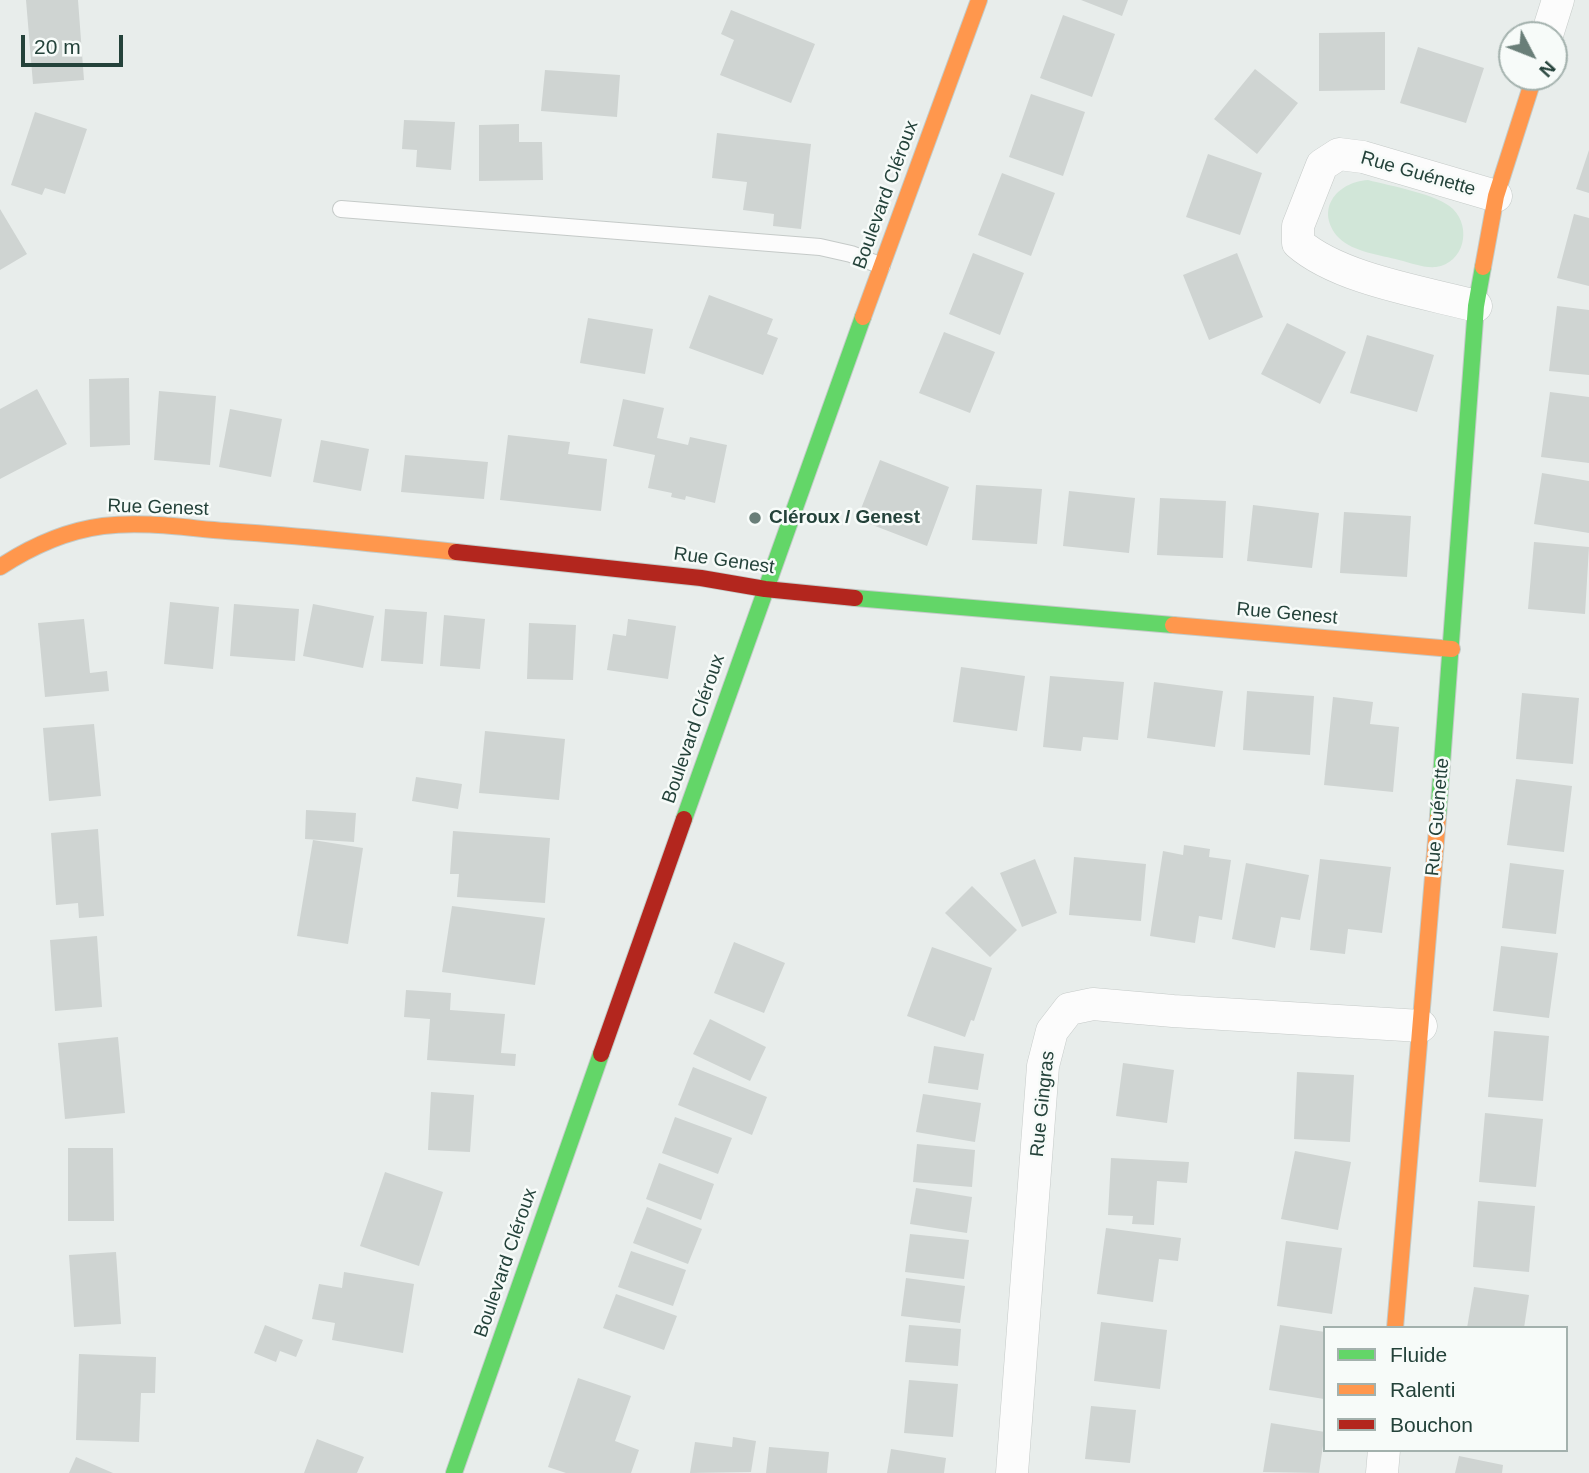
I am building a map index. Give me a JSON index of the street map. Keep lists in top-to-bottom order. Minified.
{"streets":{"street":["Rue Guénette","Boulevard Cléroux","Rue Genest","Rue Gingras"]},"crossings":[["Rue Guénette","Rue Genest"],["Rue Guénette","Rue Gingras"],["Boulevard Cléroux","Rue Genest"]],"places":["Cléroux / Genest"],"legend":["Fluide","Ralenti","Bouchon"],"scale_bar":"20 m","north":"bottom right"}
